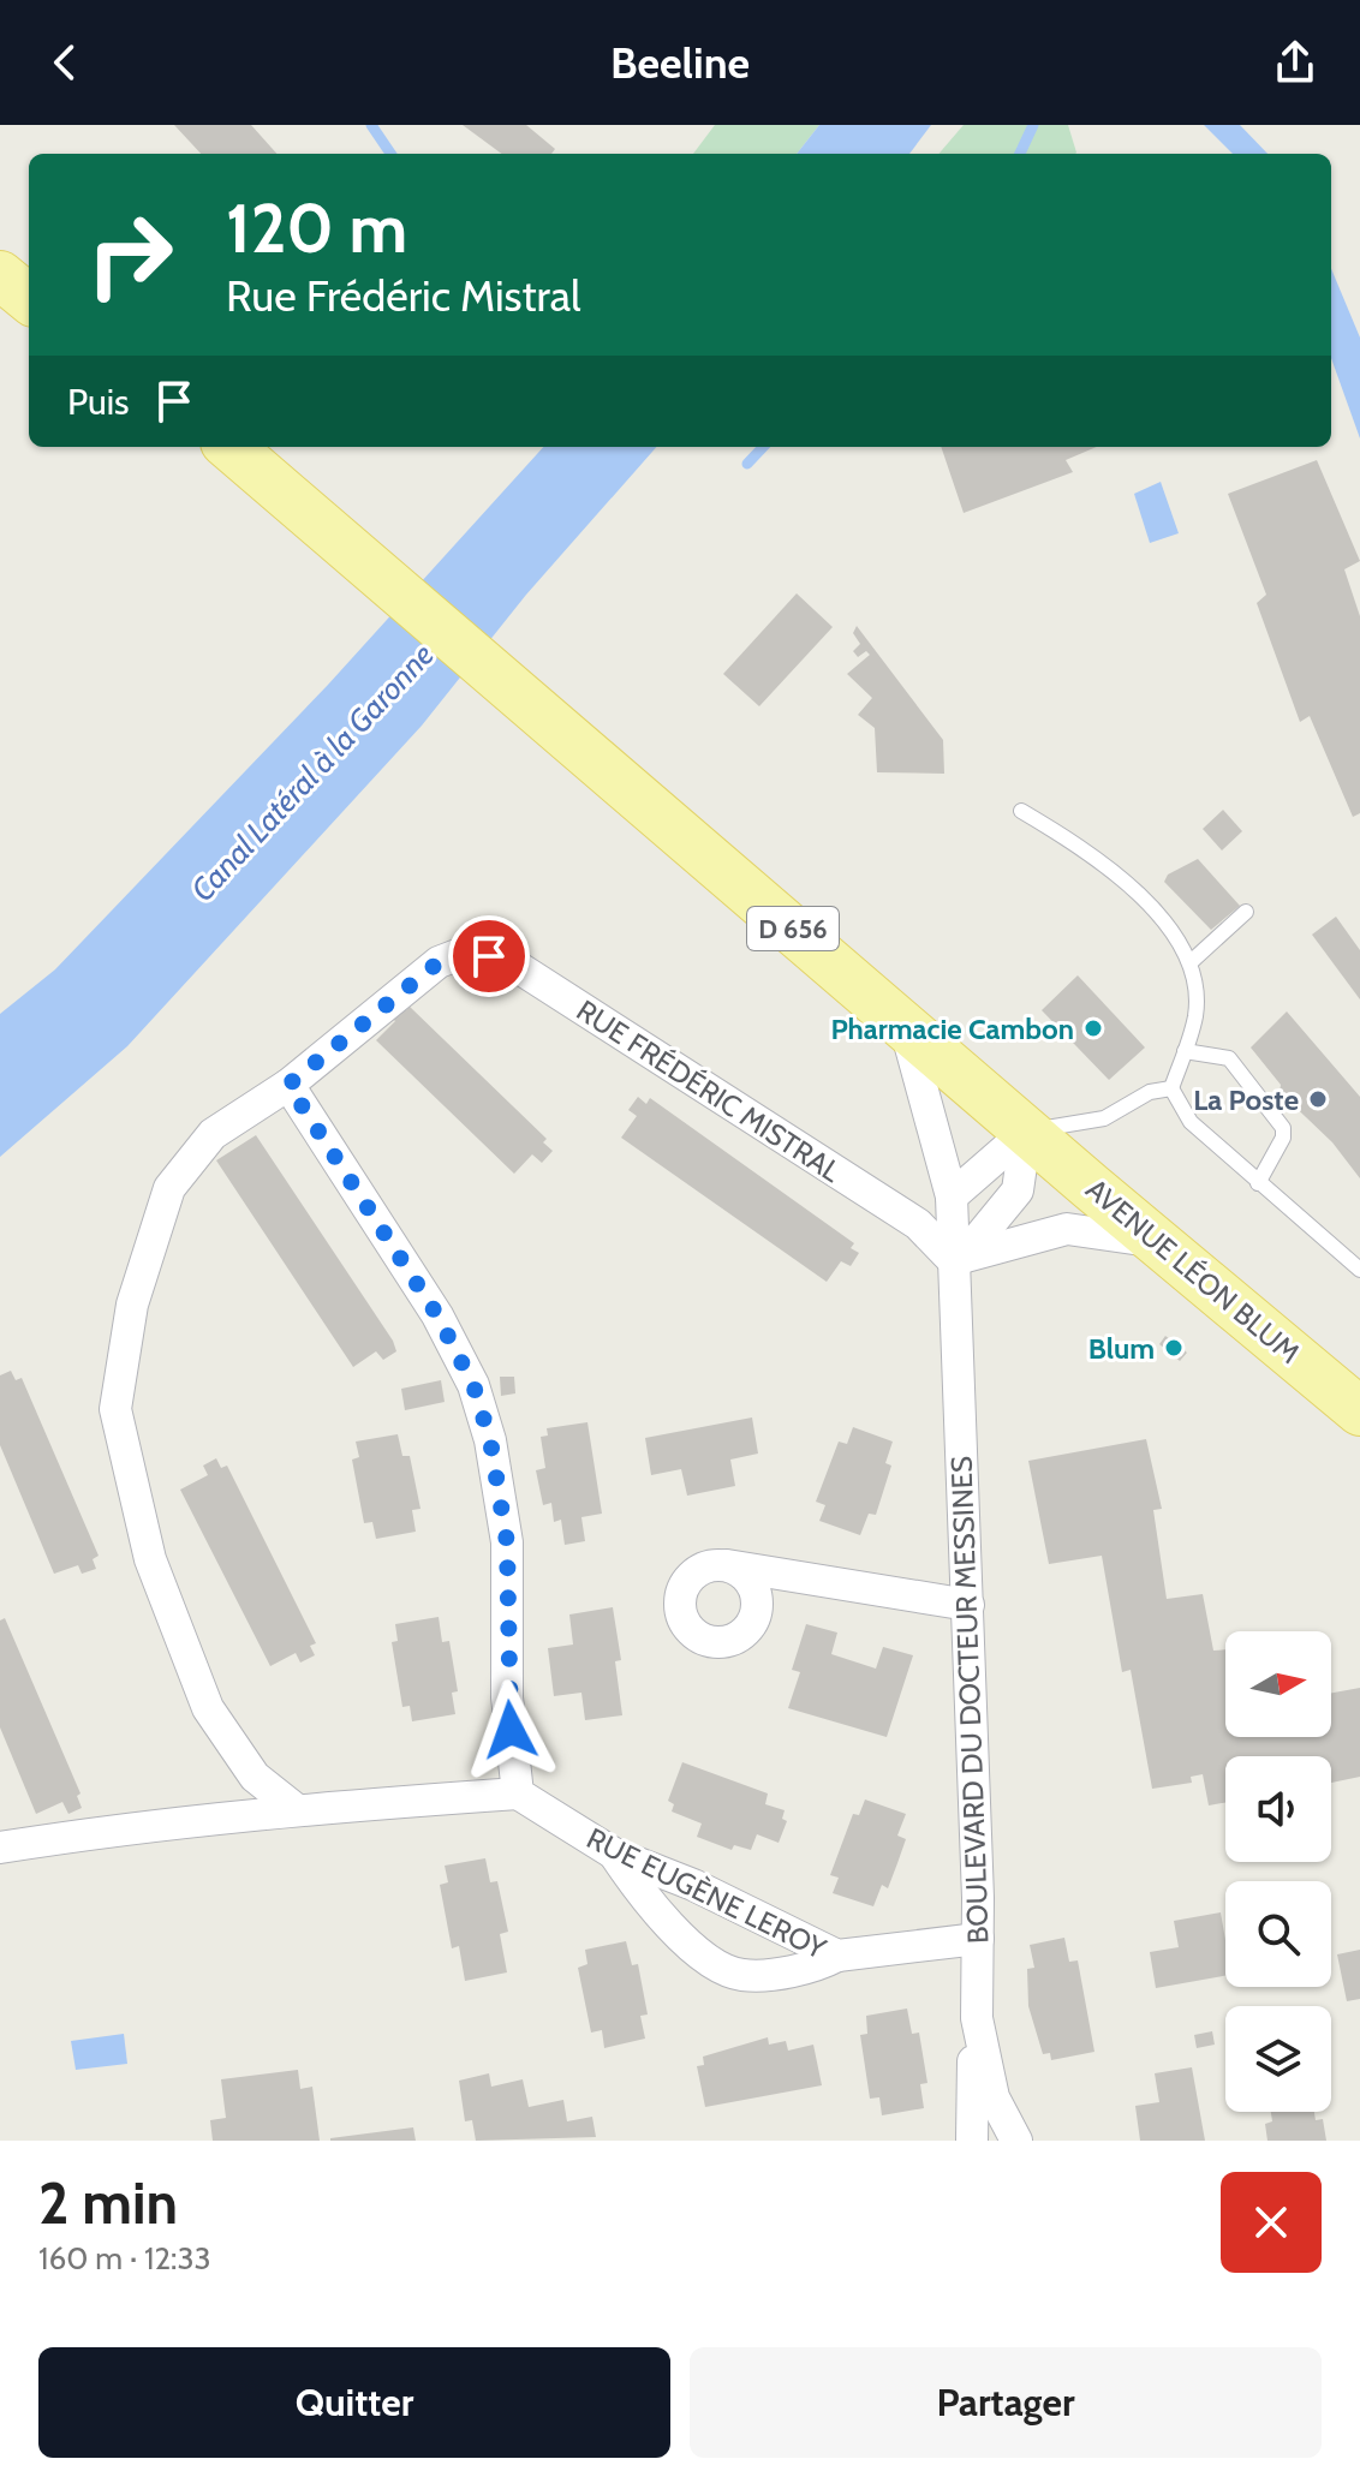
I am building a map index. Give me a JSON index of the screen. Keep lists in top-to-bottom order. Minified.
{"streets":{"main road":["D 656","AVENUE LÉON BLUM"],"street":["RUE FRÉDÉRIC MISTRAL","BOULEVARD DU DOCTEUR MESSINES","RUE EUGÈNE LEROY"]},"crossings":[["RUE FRÉDÉRIC MISTRAL","BOULEVARD DU DOCTEUR MESSINES"],["BOULEVARD DU DOCTEUR MESSINES","RUE EUGÈNE LEROY"]],"water":["Canal Latéral à la Garonne"],"places":["Pharmacie Cambon","La Poste","Blum"],"north":"right","page":{"header":"Beeline","turn":["120 m","Rue Frédéric Mistral"],"then":"Puis","heading":["2 min","160 m · 12:33"],"buttons":["Quitter","Partager"]}}
